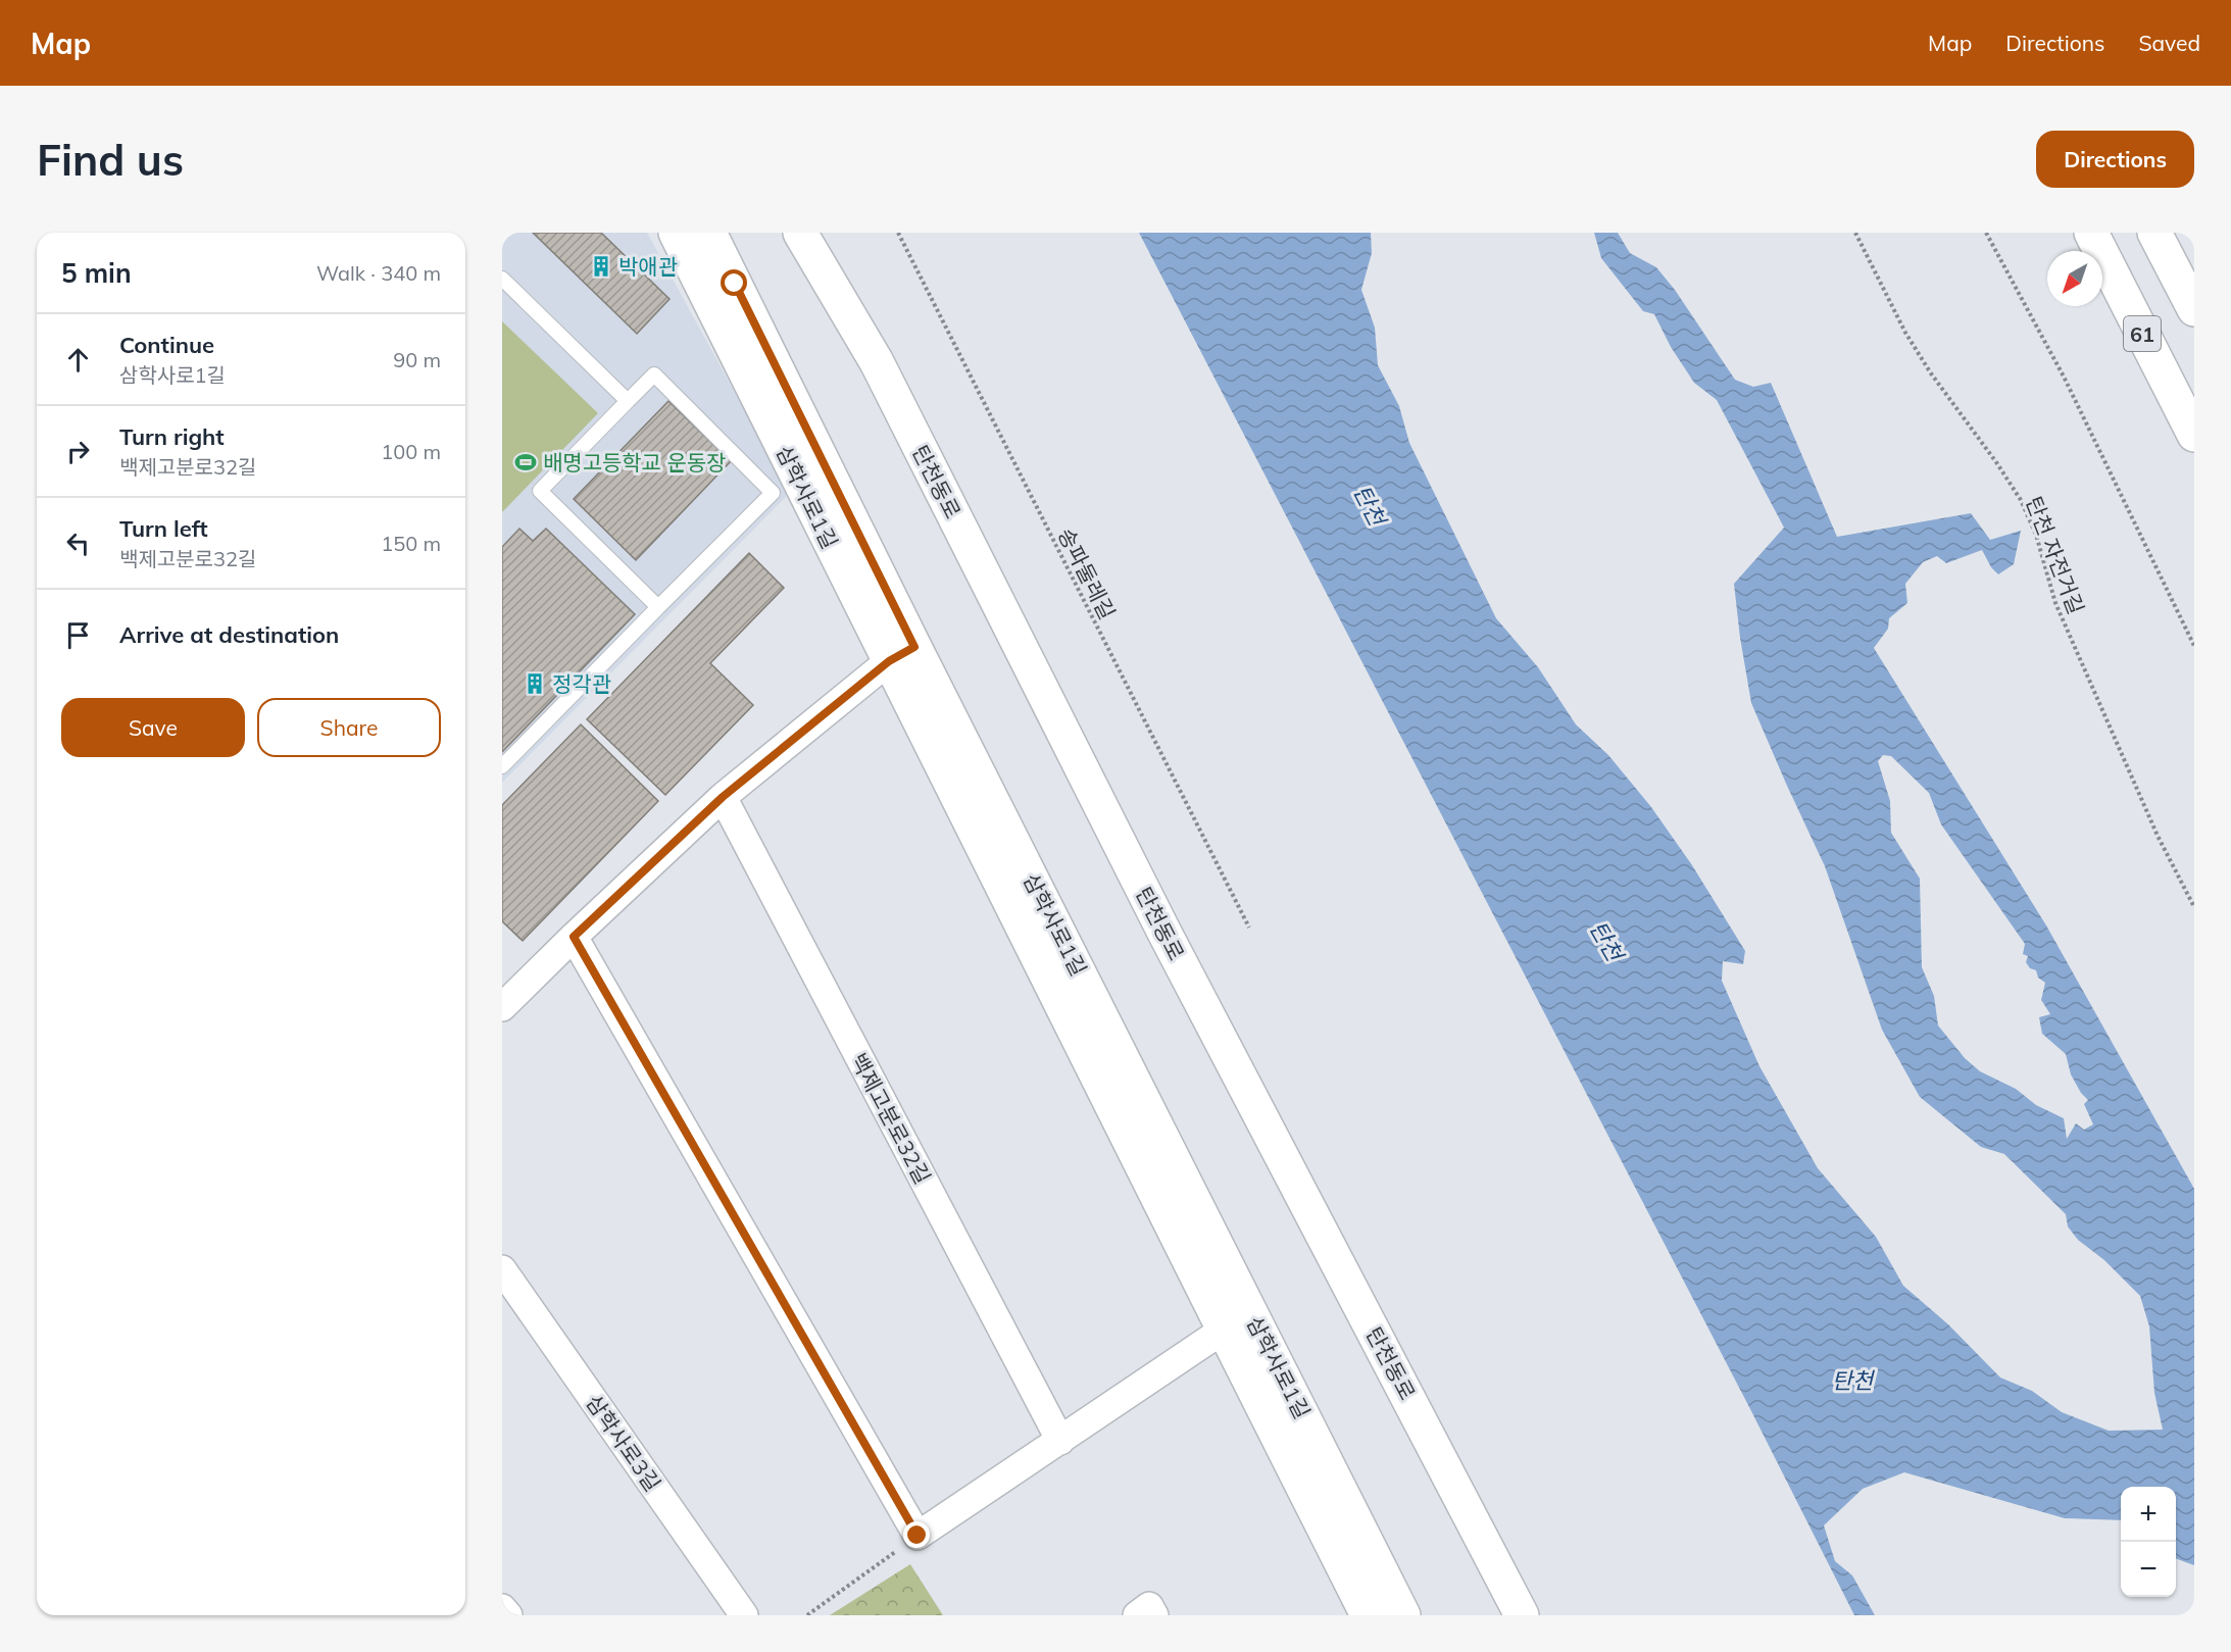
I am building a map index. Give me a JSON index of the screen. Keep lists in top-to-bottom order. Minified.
{"streets":{"main road":["61","탄천동로","삼학사로1길"],"street":["백제고분로32길","삼학사로3길"],"path":["탄천 자전거길","송파둘레길"]},"water":["탄천"],"places":{"building":["박애관","정각관"],"sports":["배명고등학교 운동장"]},"north":"bottom left","page":{"header":"Map","nav":["Map","Directions","Saved"],"buttons":["Directions",["Save","Share"]],"title":"Find us","heading":["5 min","Walk · 340 m"],"list":[["Continue","삼학사로1길","90 m"],["Turn right","백제고분로32길","100 m"],["Turn left","백제고분로32길","150 m"],"Arrive at destination"],"map_buttons":["+","−"]}}
